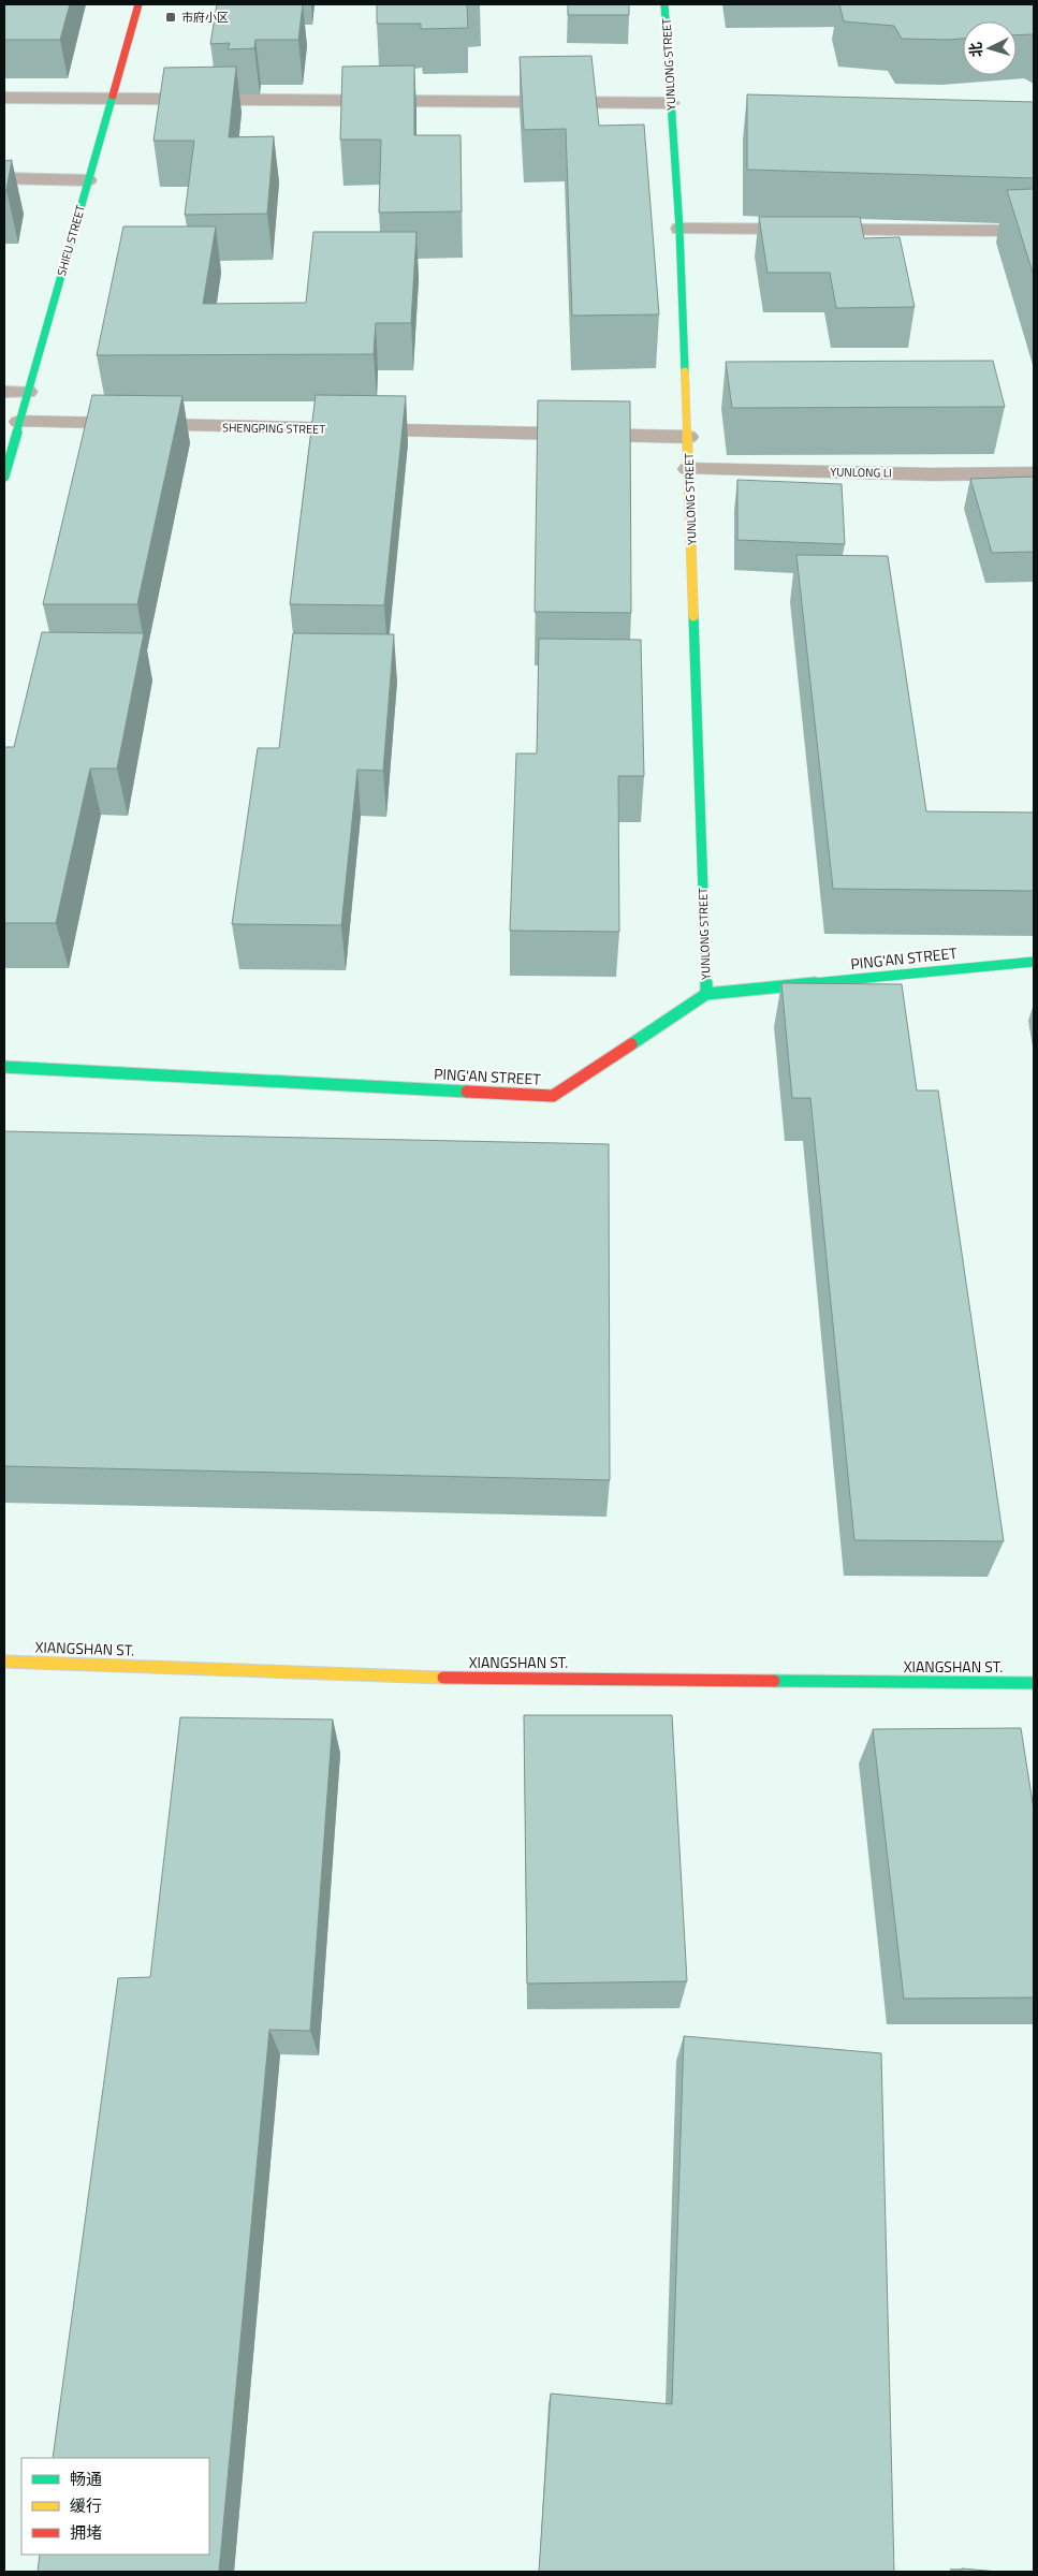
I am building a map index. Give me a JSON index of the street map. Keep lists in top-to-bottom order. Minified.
{"streets":{"street":["YUNLONG STREET","SHIFU STREET","SHENGPING STREET","YUNLONG LI","PING'AN STREET","XIANGSHAN ST."]},"crossings":[["YUNLONG STREET","SHENGPING STREET"],["YUNLONG STREET","YUNLONG LI"],["YUNLONG STREET","PING'AN STREET"],["SHIFU STREET","SHENGPING STREET"]],"places":{"transit":["市府小区"]},"legend":["畅通","缓行","拥堵"],"north":"left"}
